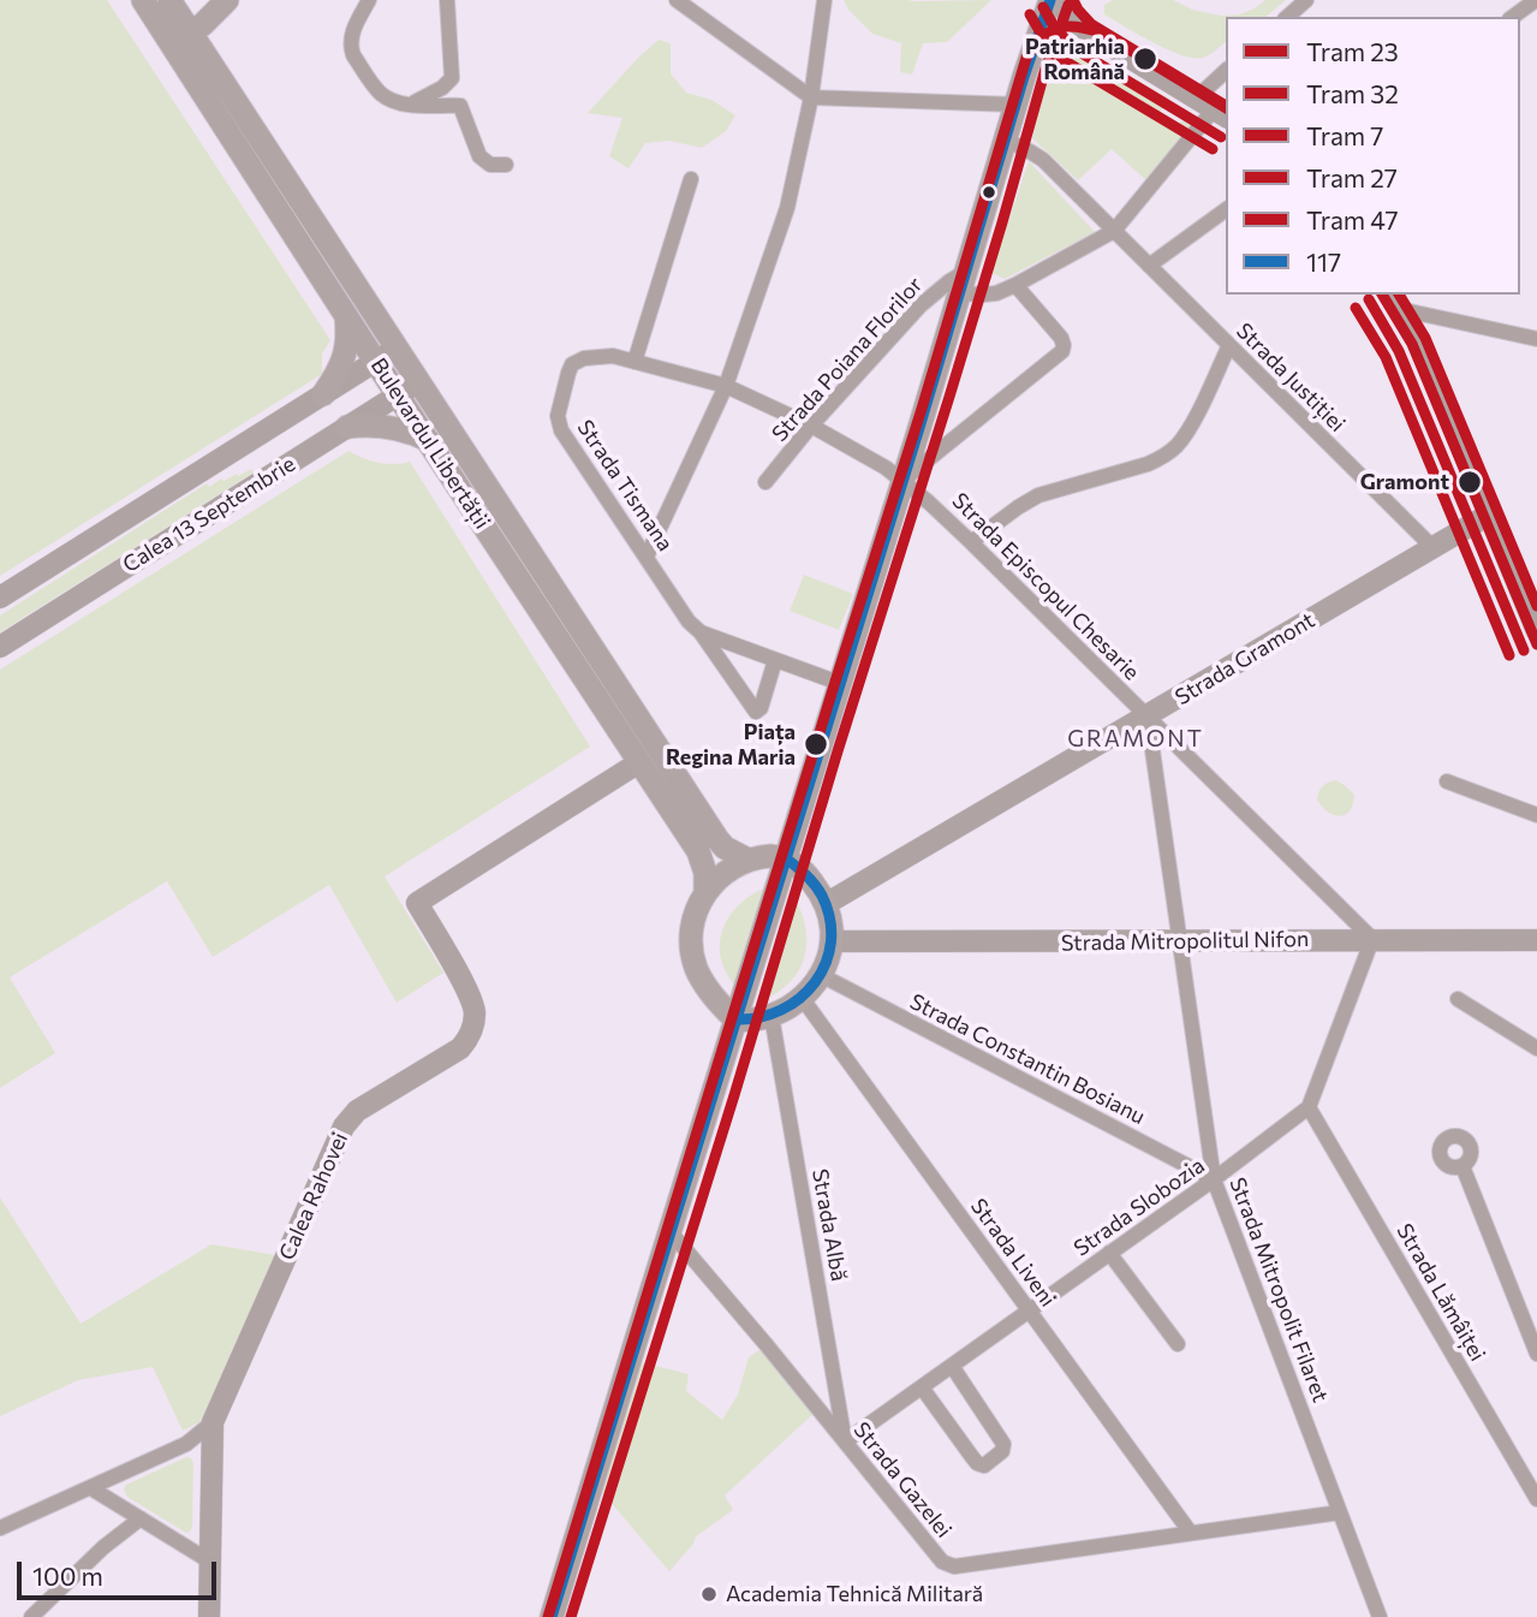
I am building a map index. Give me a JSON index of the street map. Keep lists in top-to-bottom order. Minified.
{"streets":{"main road":["Bulevardul Libertății"],"street":["Strada Poiana Florilor","Strada Justiției","Strada Tismana","Calea 13 Septembrie","Strada Episcopul Chesarie","Strada Gramont","Strada Mitropolitul Nifon","Strada Constantin Bosianu","Calea Rahovei","Strada Slobozia","Strada Albă","Strada Liveni","Strada Mitropolit Filaret","Strada Lămâiței","Strada Gazelei"]},"crossings":[["Strada Poiana Florilor","Strada Episcopul Chesarie"],["Strada Justiției","Strada Gramont"],["Bulevardul Libertății","Calea 13 Septembrie"],["Bulevardul Libertății","Calea Rahovei"],["Strada Tismana","Strada Episcopul Chesarie"],["Strada Episcopul Chesarie","Strada Gramont"],["Strada Episcopul Chesarie","Strada Mitropolitul Nifon"],["Strada Episcopul Chesarie","Strada Mitropolit Filaret"],["Strada Gramont","Strada Mitropolit Filaret"],["Strada Mitropolitul Nifon","Strada Mitropolit Filaret"],["Strada Constantin Bosianu","Strada Slobozia"],["Strada Constantin Bosianu","Strada Mitropolit Filaret"],["Strada Slobozia","Strada Albă"],["Strada Slobozia","Strada Liveni"],["Strada Slobozia","Strada Mitropolit Filaret"],["Strada Slobozia","Strada Lămâiței"],["Strada Slobozia","Strada Gazelei"],["Strada Albă","Strada Gazelei"],["Strada Liveni","Strada Gazelei"],["Strada Mitropolit Filaret","Strada Gazelei"]],"districts":["GRAMONT"],"places":["Patriarhia Română","Gramont","Piața Regina Maria","Academia Tehnică Militară"],"lines":["tram line 27","transit line 117","tram line 32","tram line 7","tram line 47","tram line 23"],"legend":["Tram 23","Tram 32","Tram 7","Tram 27","Tram 47","117"],"scale_bar":"100 m"}
